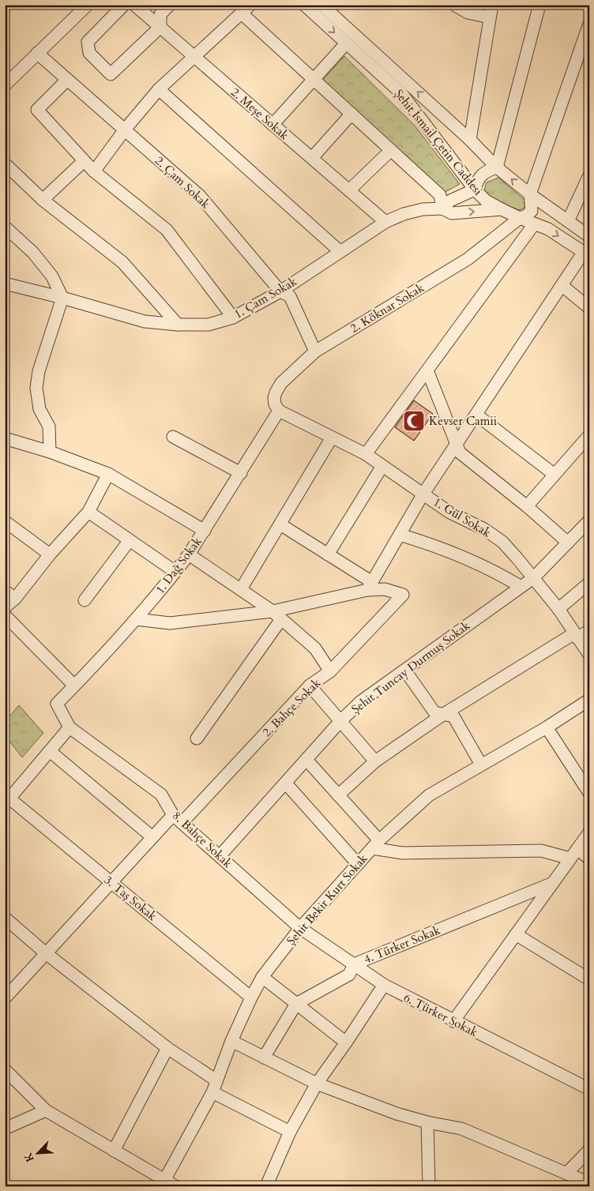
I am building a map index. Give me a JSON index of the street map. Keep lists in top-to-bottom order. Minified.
{"streets":{"street":["2. Meşe Sokak","Şehit İsmail Çetin Caddesi","2. Çam Sokak","1. Çam Sokak","2. Köknar Sokak","1. Gül Sokak","1. Dağ Sokak","Şehit Tuncay Durmuş Sokak","2. Bahçe Sokak","8. Bahçe Sokak","3. Taş Sokak","Şehit Bekir Kurt Sokak","4. Türker Sokak","6. Türker Sokak"]},"crossings":[["2. Meşe Sokak","1. Çam Sokak"],["Şehit İsmail Çetin Caddesi","2. Köknar Sokak"],["2. Çam Sokak","1. Çam Sokak"],["2. Çam Sokak","2. Köknar Sokak"],["2. Köknar Sokak","1. Gül Sokak"],["2. Köknar Sokak","1. Dağ Sokak"],["1. Gül Sokak","1. Dağ Sokak"],["1. Gül Sokak","Şehit Tuncay Durmuş Sokak"],["1. Dağ Sokak","8. Bahçe Sokak"],["Şehit Tuncay Durmuş Sokak","8. Bahçe Sokak"],["2. Bahçe Sokak","8. Bahçe Sokak"],["2. Bahçe Sokak","3. Taş Sokak"],["8. Bahçe Sokak","Şehit Bekir Kurt Sokak"],["8. Bahçe Sokak","6. Türker Sokak"],["3. Taş Sokak","Şehit Bekir Kurt Sokak"],["Şehit Bekir Kurt Sokak","6. Türker Sokak"],["4. Türker Sokak","6. Türker Sokak"]],"places":{"mosque":["Kevser Camii"]},"north":"bottom left"}
